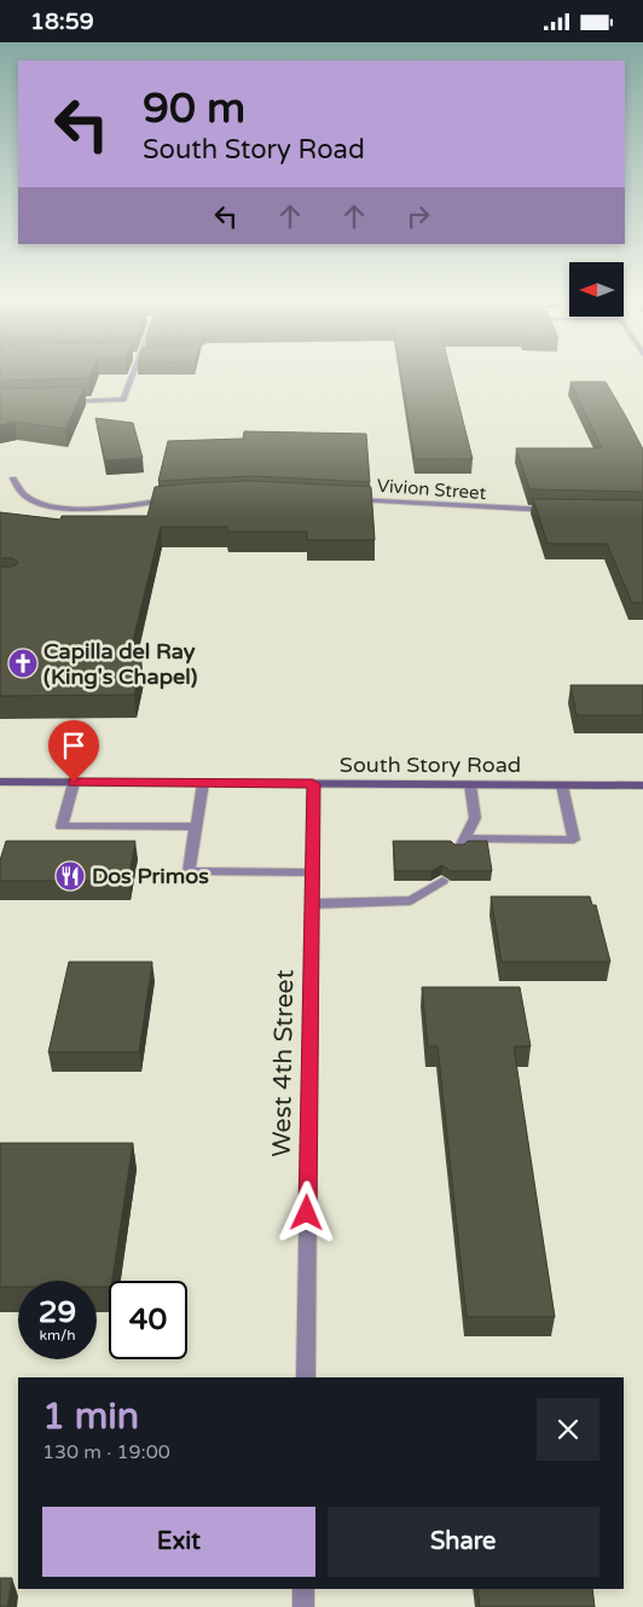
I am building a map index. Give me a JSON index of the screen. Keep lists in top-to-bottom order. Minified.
{"streets":{"main road":["South Story Road"],"street":["Vivion Street","West 4th Street"]},"crossings":[["South Story Road","West 4th Street"]],"places":{"church":["Capilla del Ray (King's Chapel)"],"restaurant":["Dos Primos"]},"north":"left","page":{"status":"18:59","turn":["90 m","South Story Road"],"speed":"29 km/h","limit":"40","heading":["1 min","130 m · 19:00"],"buttons":["Exit","Share"]}}
